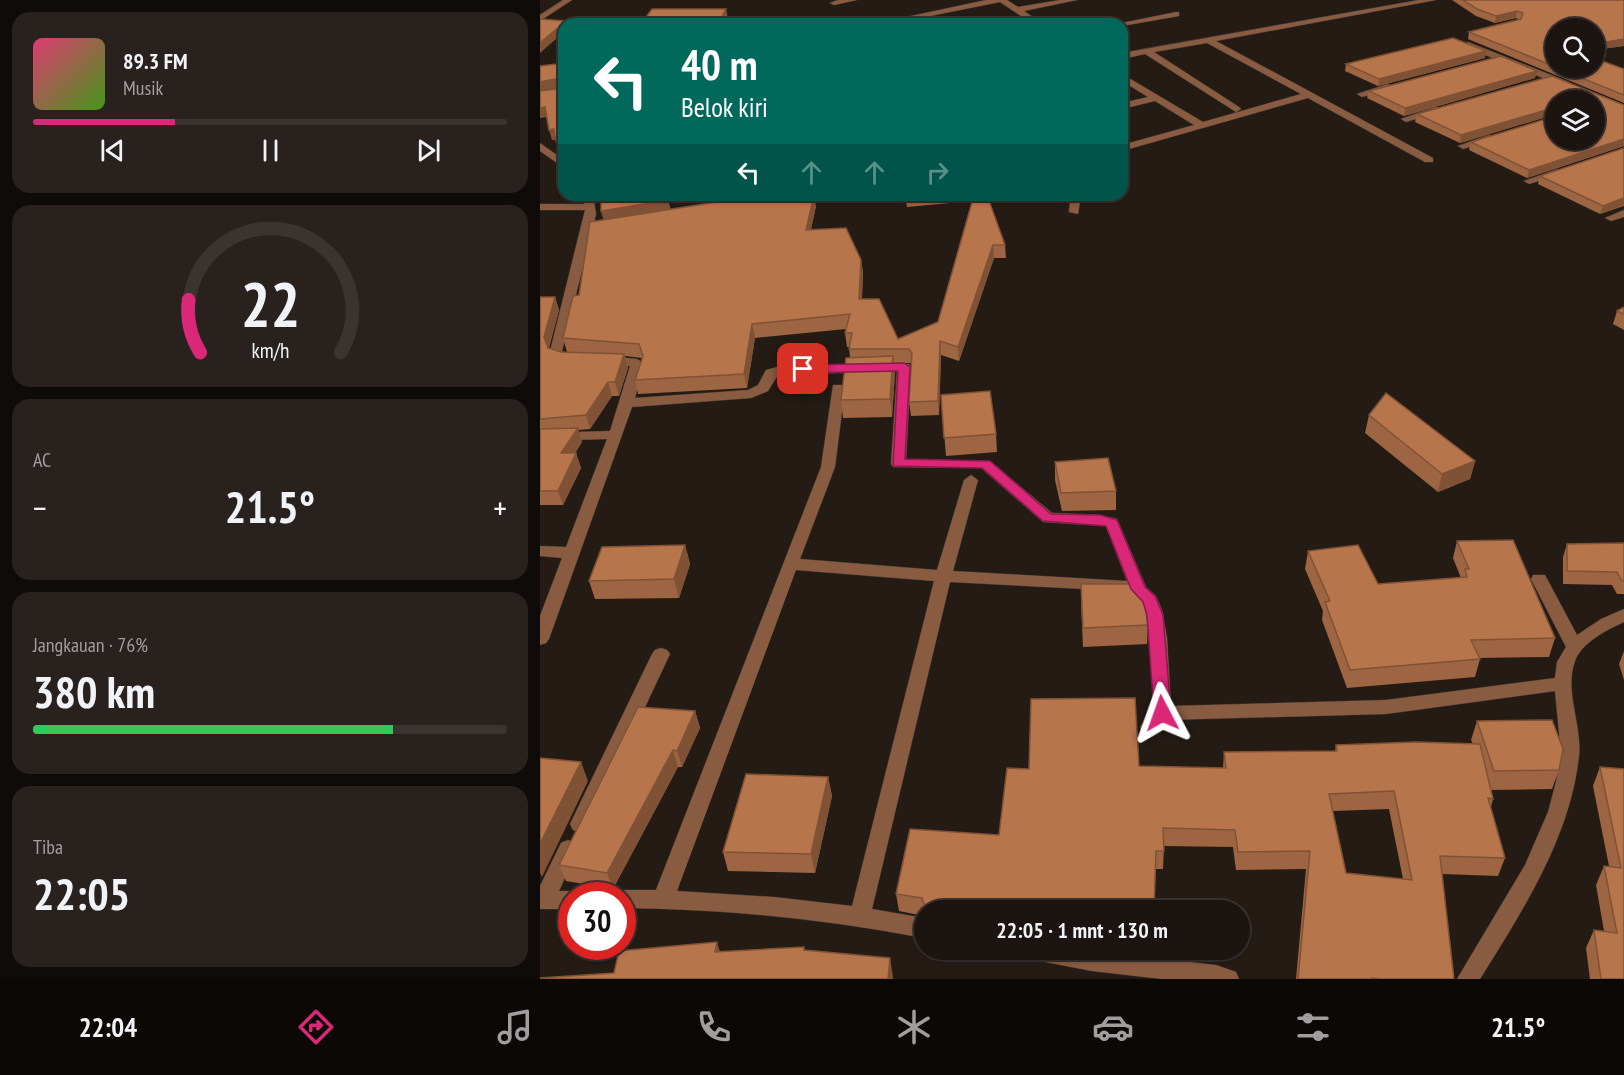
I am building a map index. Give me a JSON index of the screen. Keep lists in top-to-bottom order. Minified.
{"page":{"turn":["40 m","Belok kiri"],"song":["89.3 FM","Musik"],"tile":["AC",["Jangkauan · 76%","380 km"],["Tiba","22:05"]],"heat":["−","21.5°","+"],"limit":"30","trip":"22:05 · 1 mnt · 130 m","tabs":["22:04","21.5°"],"gauge":["22","km/h"]}}
